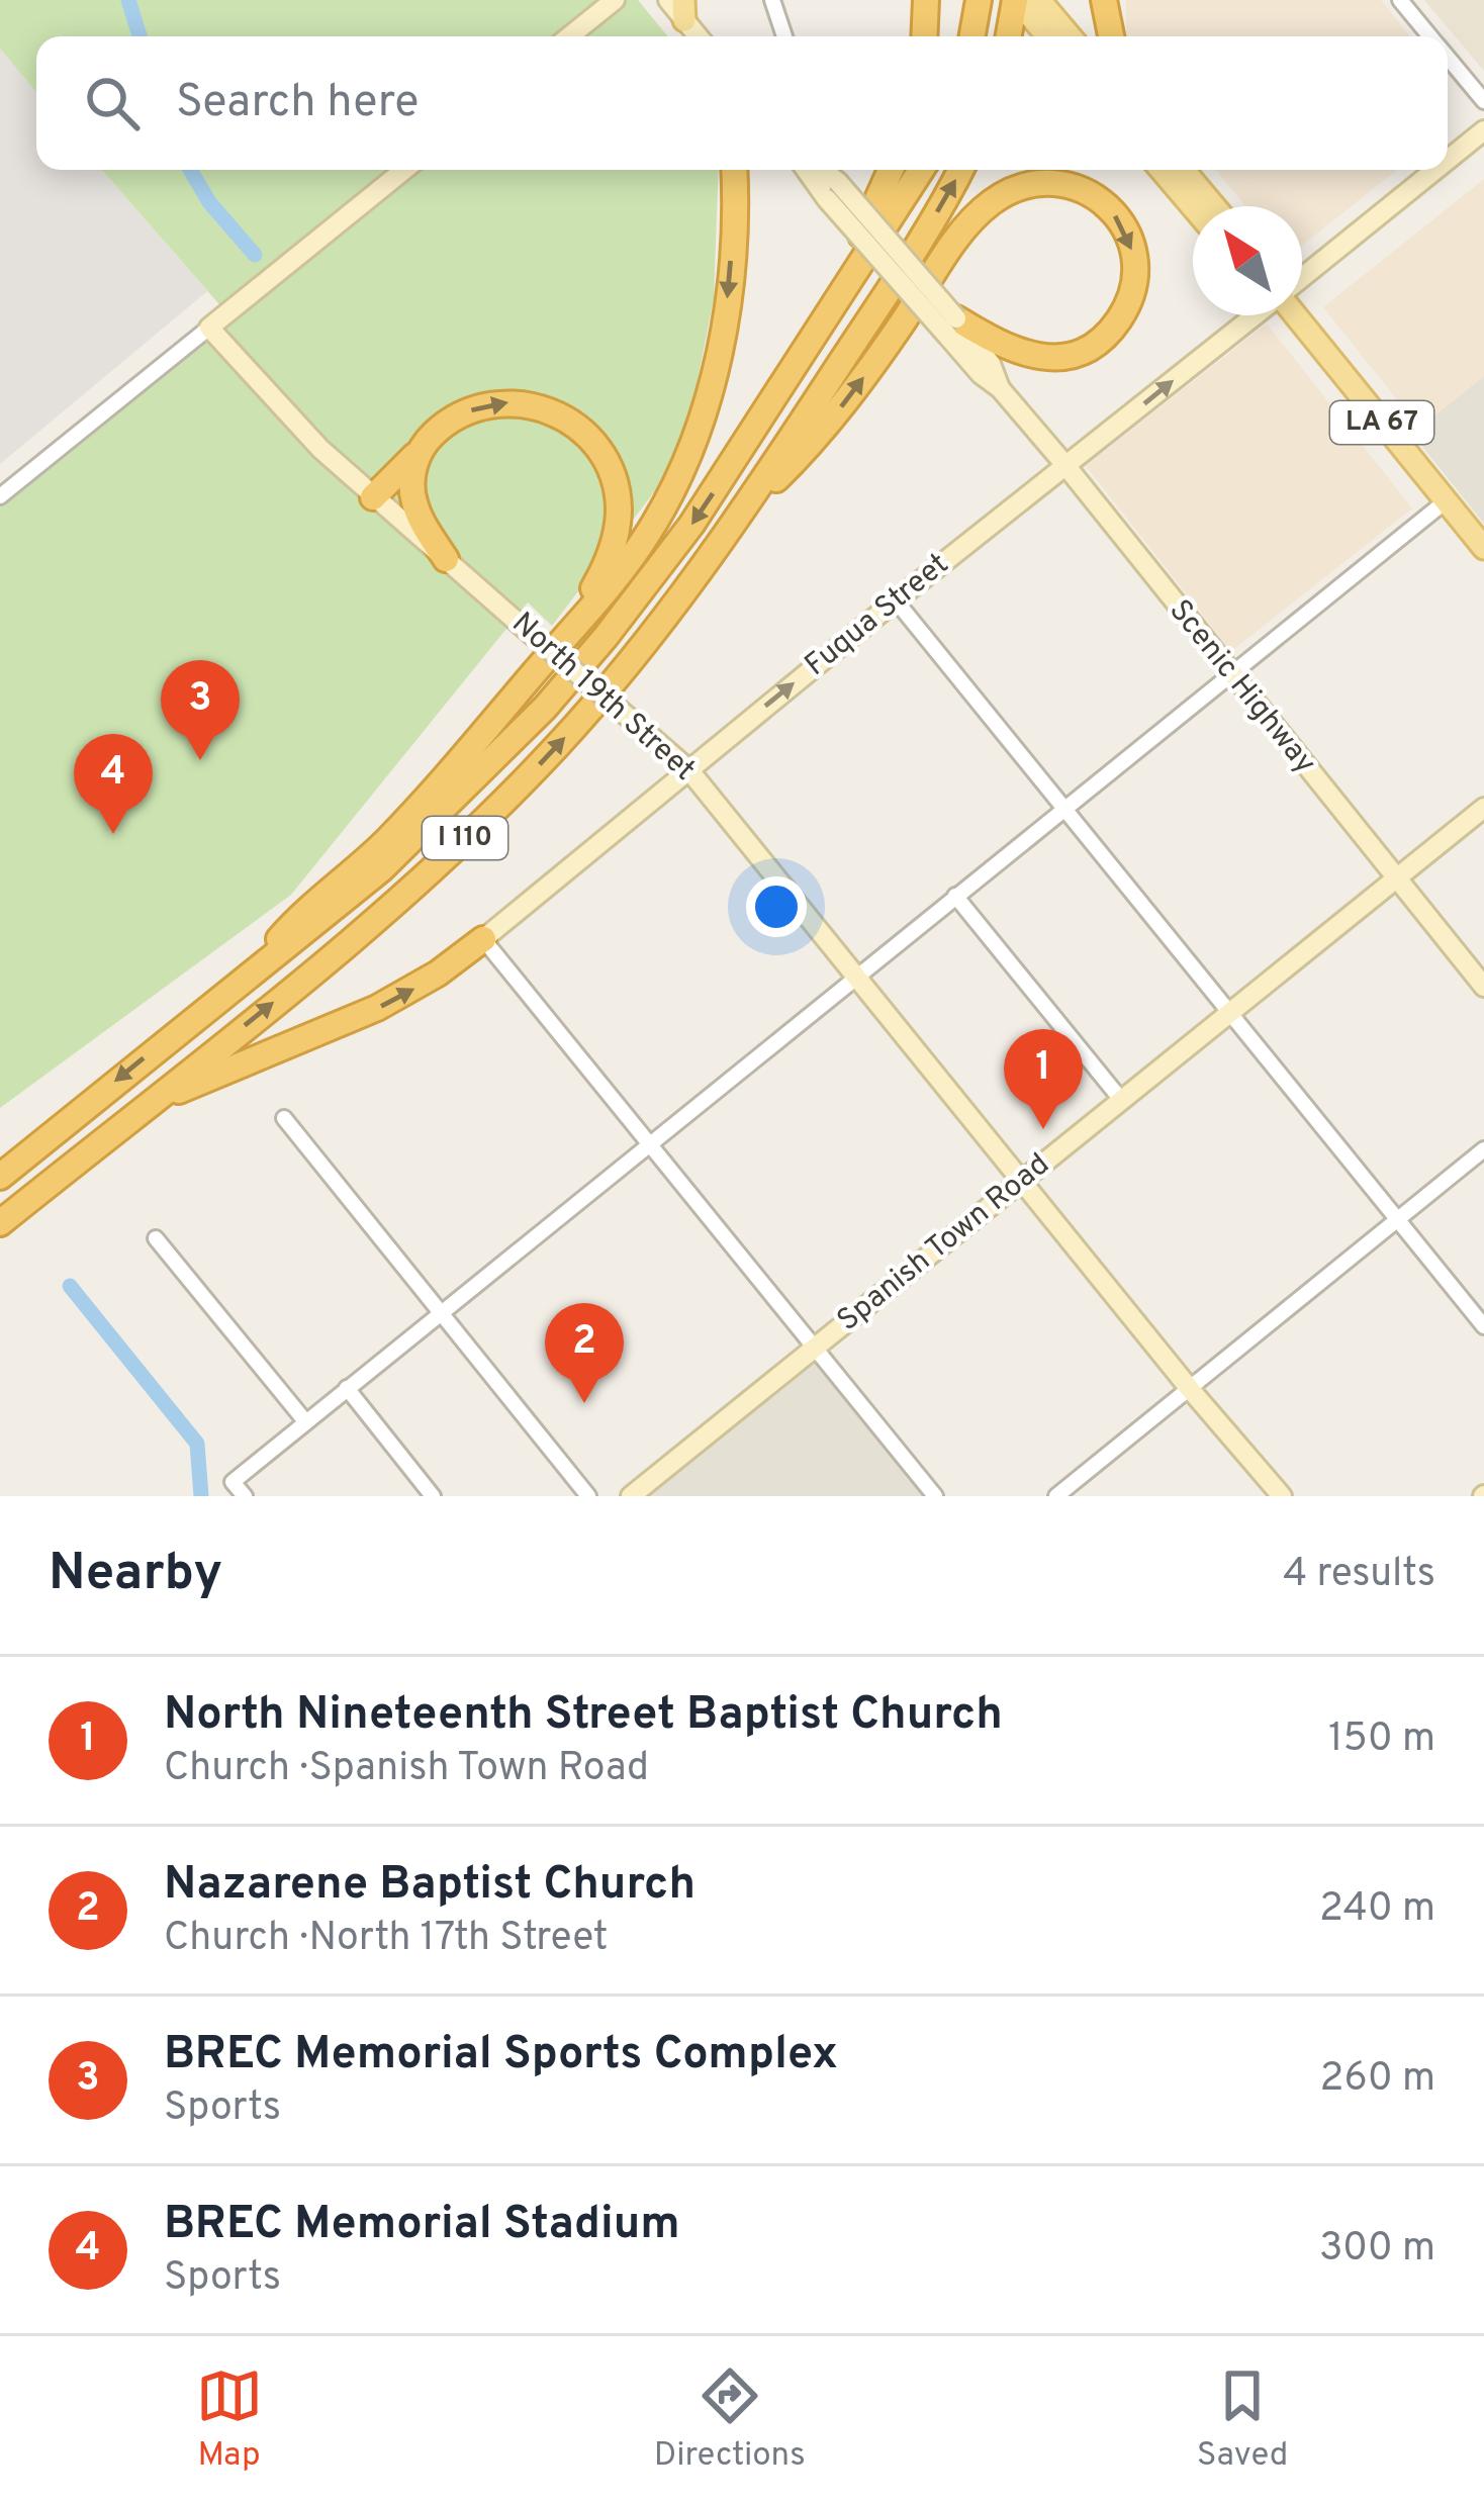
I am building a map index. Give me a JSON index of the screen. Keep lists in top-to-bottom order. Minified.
{"streets":{"highway":["I 110"],"main road":["LA 67"],"street":["Fuqua Street","Scenic Highway","North 19th Street","Spanish Town Road"]},"crossings":[["Fuqua Street","Scenic Highway"],["Fuqua Street","North 19th Street"],["Scenic Highway","Spanish Town Road"],["North 19th Street","Spanish Town Road"]],"one_way":["Fuqua Street"],"north":"top left","page":{"search":"Search here","pins":["3","4","1","2"],"heading":["Nearby","4 results"],"list":[{"mark":"1","name":"North Nineteenth Street Baptist Church","note":"Church · Spanish Town Road","value":"150 m"},{"mark":"2","name":"Nazarene Baptist Church","note":"Church · North 17th Street","value":"240 m"},{"mark":"3","name":"BREC Memorial Sports Complex","note":"Sports","value":"260 m"},{"mark":"4","name":"BREC Memorial Stadium","note":"Sports","value":"300 m"}],"nav":["Map","Directions","Saved"]}}
